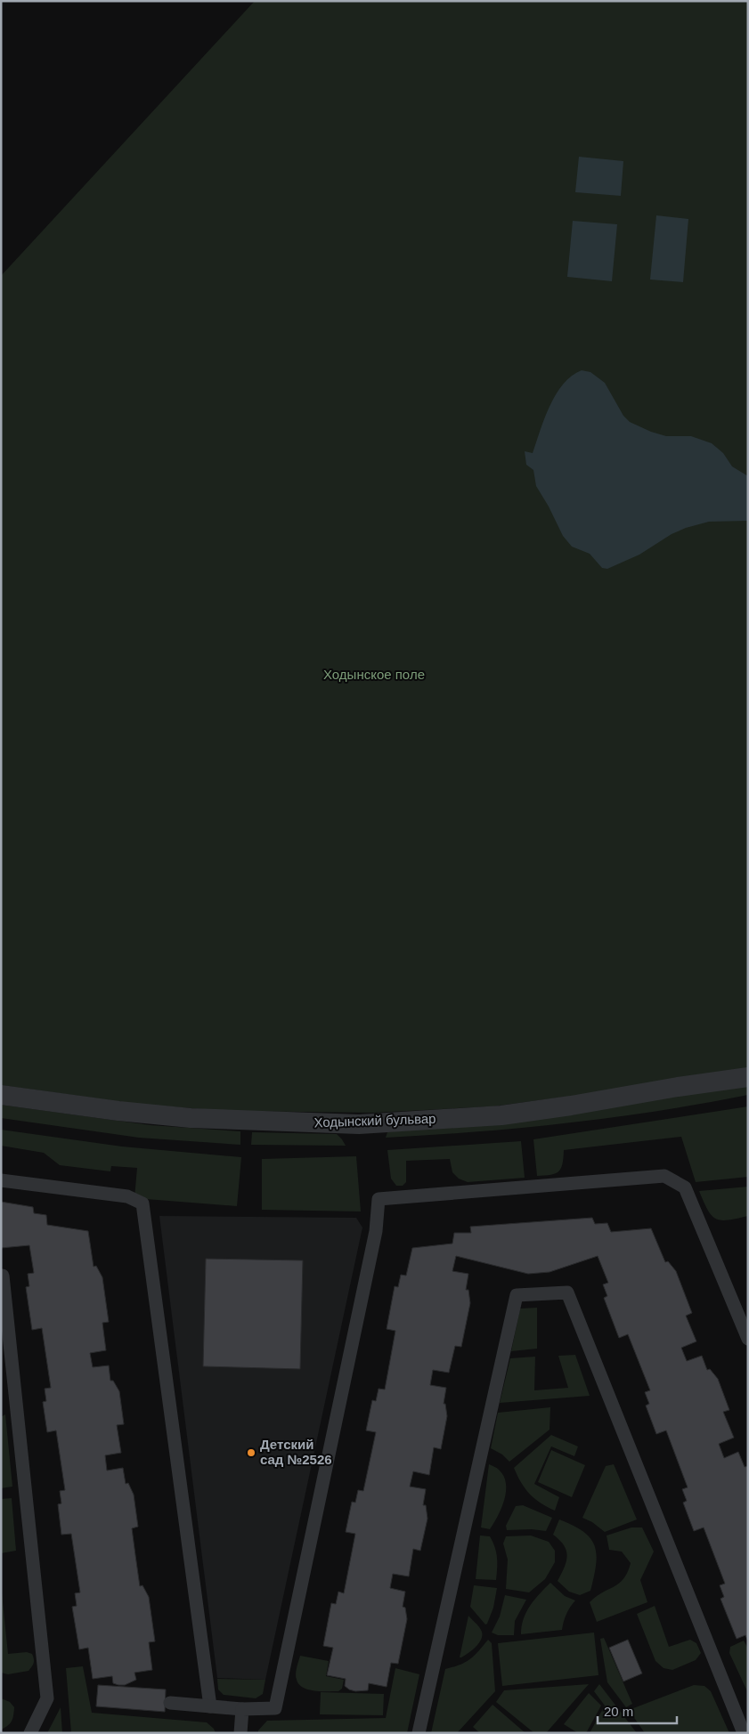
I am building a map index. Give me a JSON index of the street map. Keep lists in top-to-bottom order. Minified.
{"streets":{"street":["Ходынский бульвар"]},"parks":["Ходынское поле"],"places":["Детский сад №2526"],"scale_bar":"20 m"}
